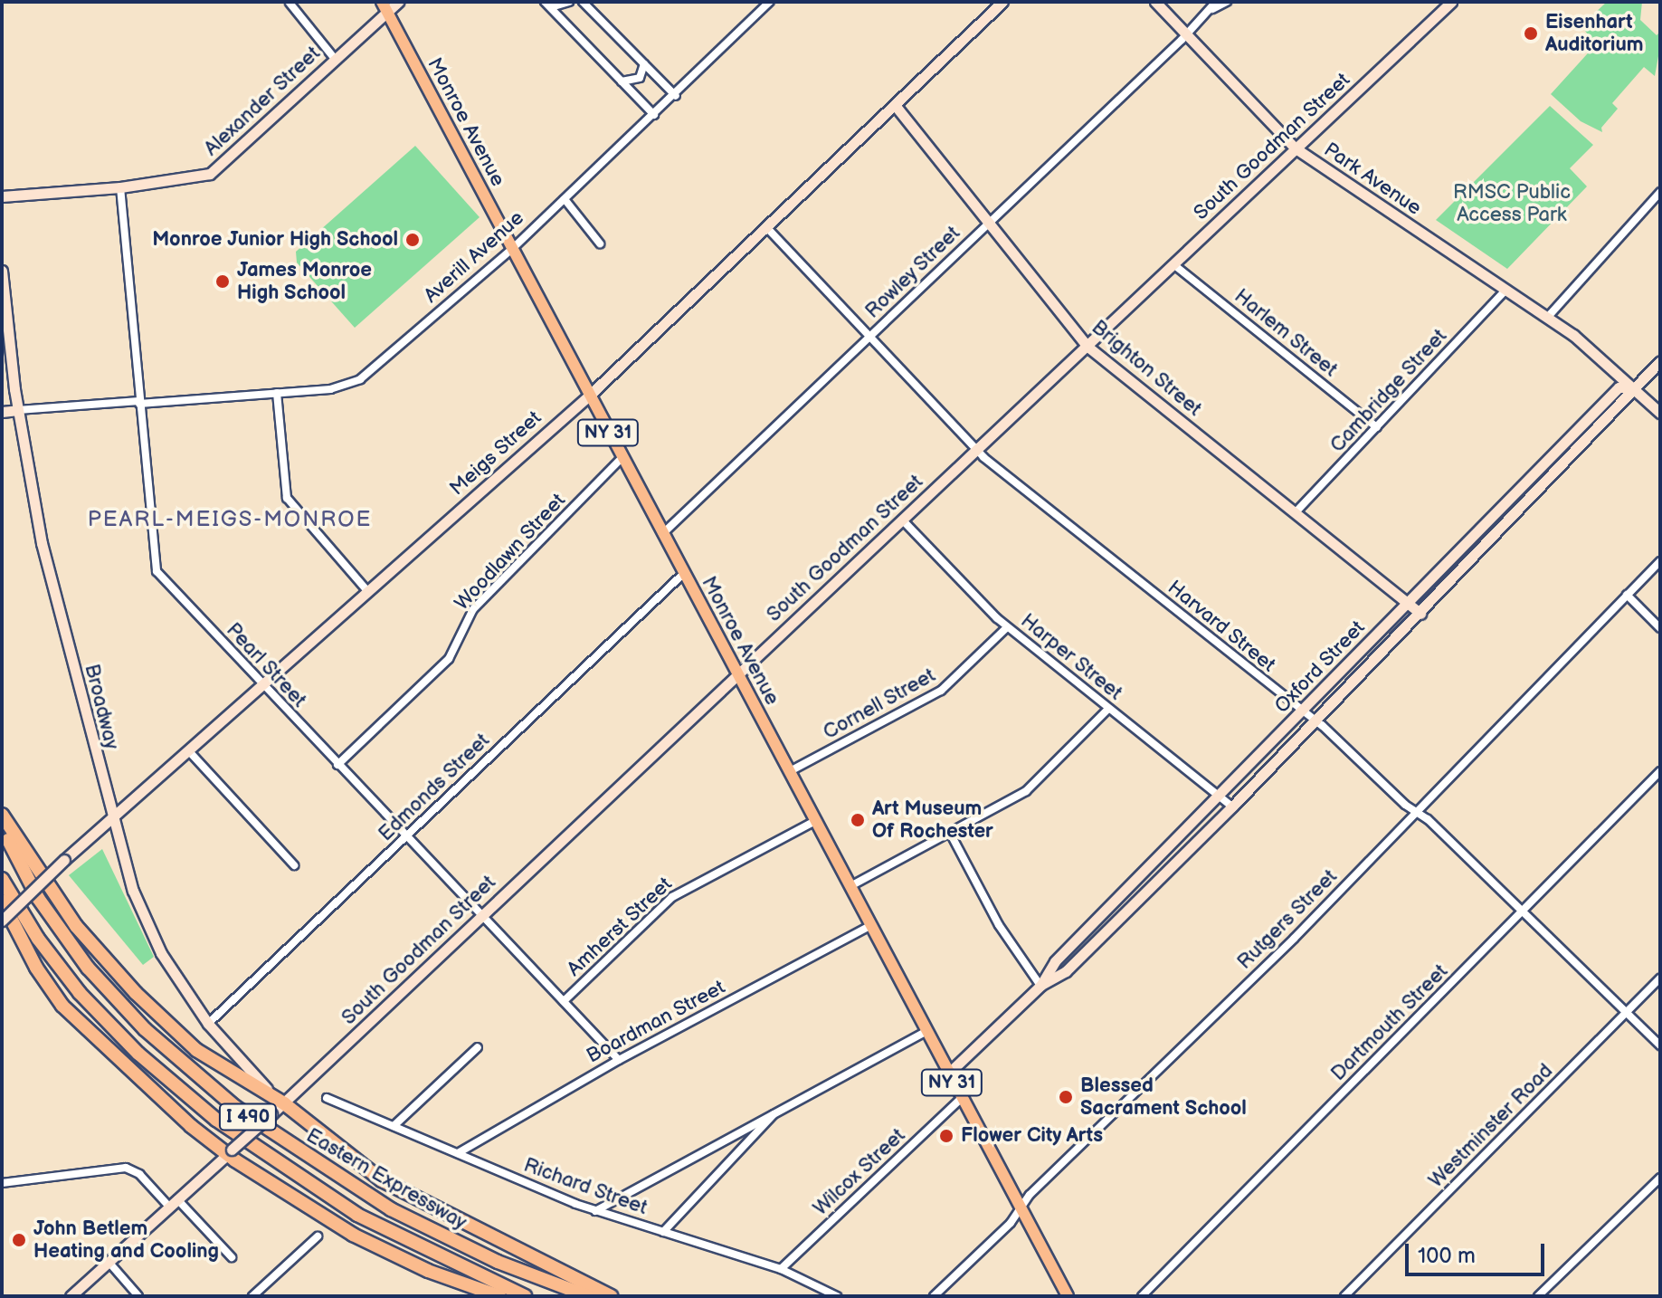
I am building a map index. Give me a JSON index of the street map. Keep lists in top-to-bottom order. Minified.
{"streets":{"highway":["I 490","Eastern Expressway"],"main road":["Monroe Avenue","NY 31"],"street":["Alexander Street","South Goodman Street","Park Avenue","Averill Avenue","Rowley Street","Harlem Street","Brighton Street","Cambridge Street","Meigs Street","Woodlawn Street","Harvard Street","Harper Street","Pearl Street","Oxford Street","Cornell Street","Broadway","Edmonds Street","Rutgers Street","Amherst Street","Boardman Street","Dartmouth Street","Westminster Road","Wilcox Street","Richard Street"]},"crossings":[["Alexander Street","Monroe Avenue"],["Alexander Street","Pearl Street"],["Monroe Avenue","South Goodman Street"],["Monroe Avenue","Averill Avenue"],["Monroe Avenue","Rowley Street"],["Monroe Avenue","Meigs Street"],["Monroe Avenue","Woodlawn Street"],["Monroe Avenue","Oxford Street"],["Monroe Avenue","Cornell Street"],["Monroe Avenue","Edmonds Street"],["Monroe Avenue","Rutgers Street"],["Monroe Avenue","Amherst Street"],["Monroe Avenue","Boardman Street"],["Monroe Avenue","Wilcox Street"],["South Goodman Street","Park Avenue"],["South Goodman Street","Harlem Street"],["South Goodman Street","Brighton Street"],["South Goodman Street","Harvard Street"],["South Goodman Street","Harper Street"],["South Goodman Street","Pearl Street"],["South Goodman Street","Broadway"],["Park Avenue","Rowley Street"],["Park Avenue","Cambridge Street"],["Park Avenue","Oxford Street"],["Averill Avenue","Pearl Street"],["Averill Avenue","Broadway"],["Rowley Street","Brighton Street"],["Rowley Street","Harvard Street"],["Harlem Street","Cambridge Street"],["Brighton Street","Cambridge Street"],["Brighton Street","Meigs Street"],["Brighton Street","Oxford Street"],["Meigs Street","Harvard Street"],["Meigs Street","Pearl Street"],["Meigs Street","Broadway"],["Woodlawn Street","Pearl Street"],["Harvard Street","Oxford Street"],["Harvard Street","Rutgers Street"],["Harvard Street","Dartmouth Street"],["Harvard Street","Westminster Road"],["Harper Street","Oxford Street"],["Harper Street","Cornell Street"],["Pearl Street","Edmonds Street"],["Pearl Street","Amherst Street"],["Pearl Street","Boardman Street"],["Broadway","Edmonds Street"],["Boardman Street","Richard Street"],["Wilcox Street","Richard Street"]],"districts":["PEARL-MEIGS-MONROE"],"parks":["RMSC Public Access Park"],"places":["Eisenhart Auditorium","Monroe Junior High School","James Monroe High School","Art Museum Of Rochester","Blessed Sacrament School","Flower City Arts","John Betlem Heating and Cooling"],"scale_bar":"100 m"}
